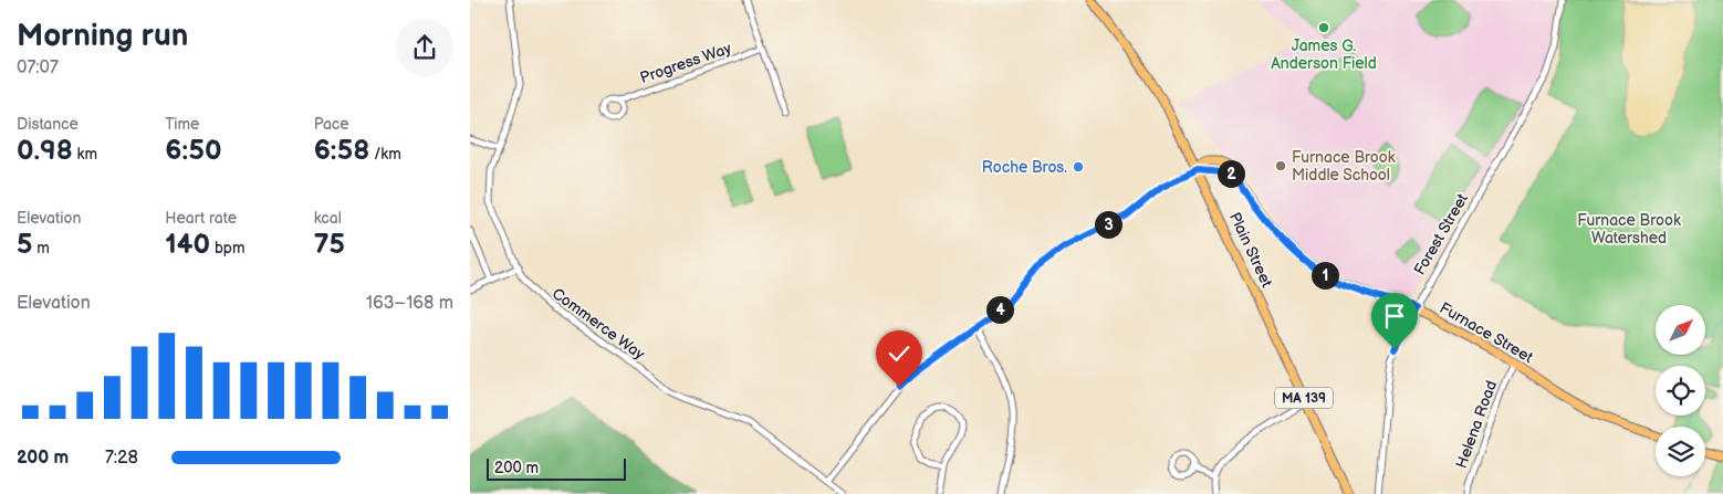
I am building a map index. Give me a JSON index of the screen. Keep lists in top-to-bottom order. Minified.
{"streets":{"main road":["Plain Street","Furnace Street","MA 139"],"street":["Progress Way","Forest Street","Commerce Way","Helena Road"]},"crossings":[["Forest Street","Furnace Street"],["Plain Street","Furnace Street"],["Furnace Street","Helena Road"]],"parks":["Furnace Brook Watershed"],"places":["James G. Anderson Field","Furnace Brook Middle School","Roche Bros."],"scale_bar":"200 m","north":"top right","page":{"heading":["Morning run","07:07"],"stats":[["Distance","0.98 km"],["Time","6:50"],["Pace","6:58 /km"],["Elevation","5 m"],["Heart rate","140 bpm"],["kcal","75"]],"pins":["2","3","1","4"],"chart":["Elevation","163–168 m"],"list":[{"name":"200 m","note":"7:28"}],"scale":"200 m"}}
